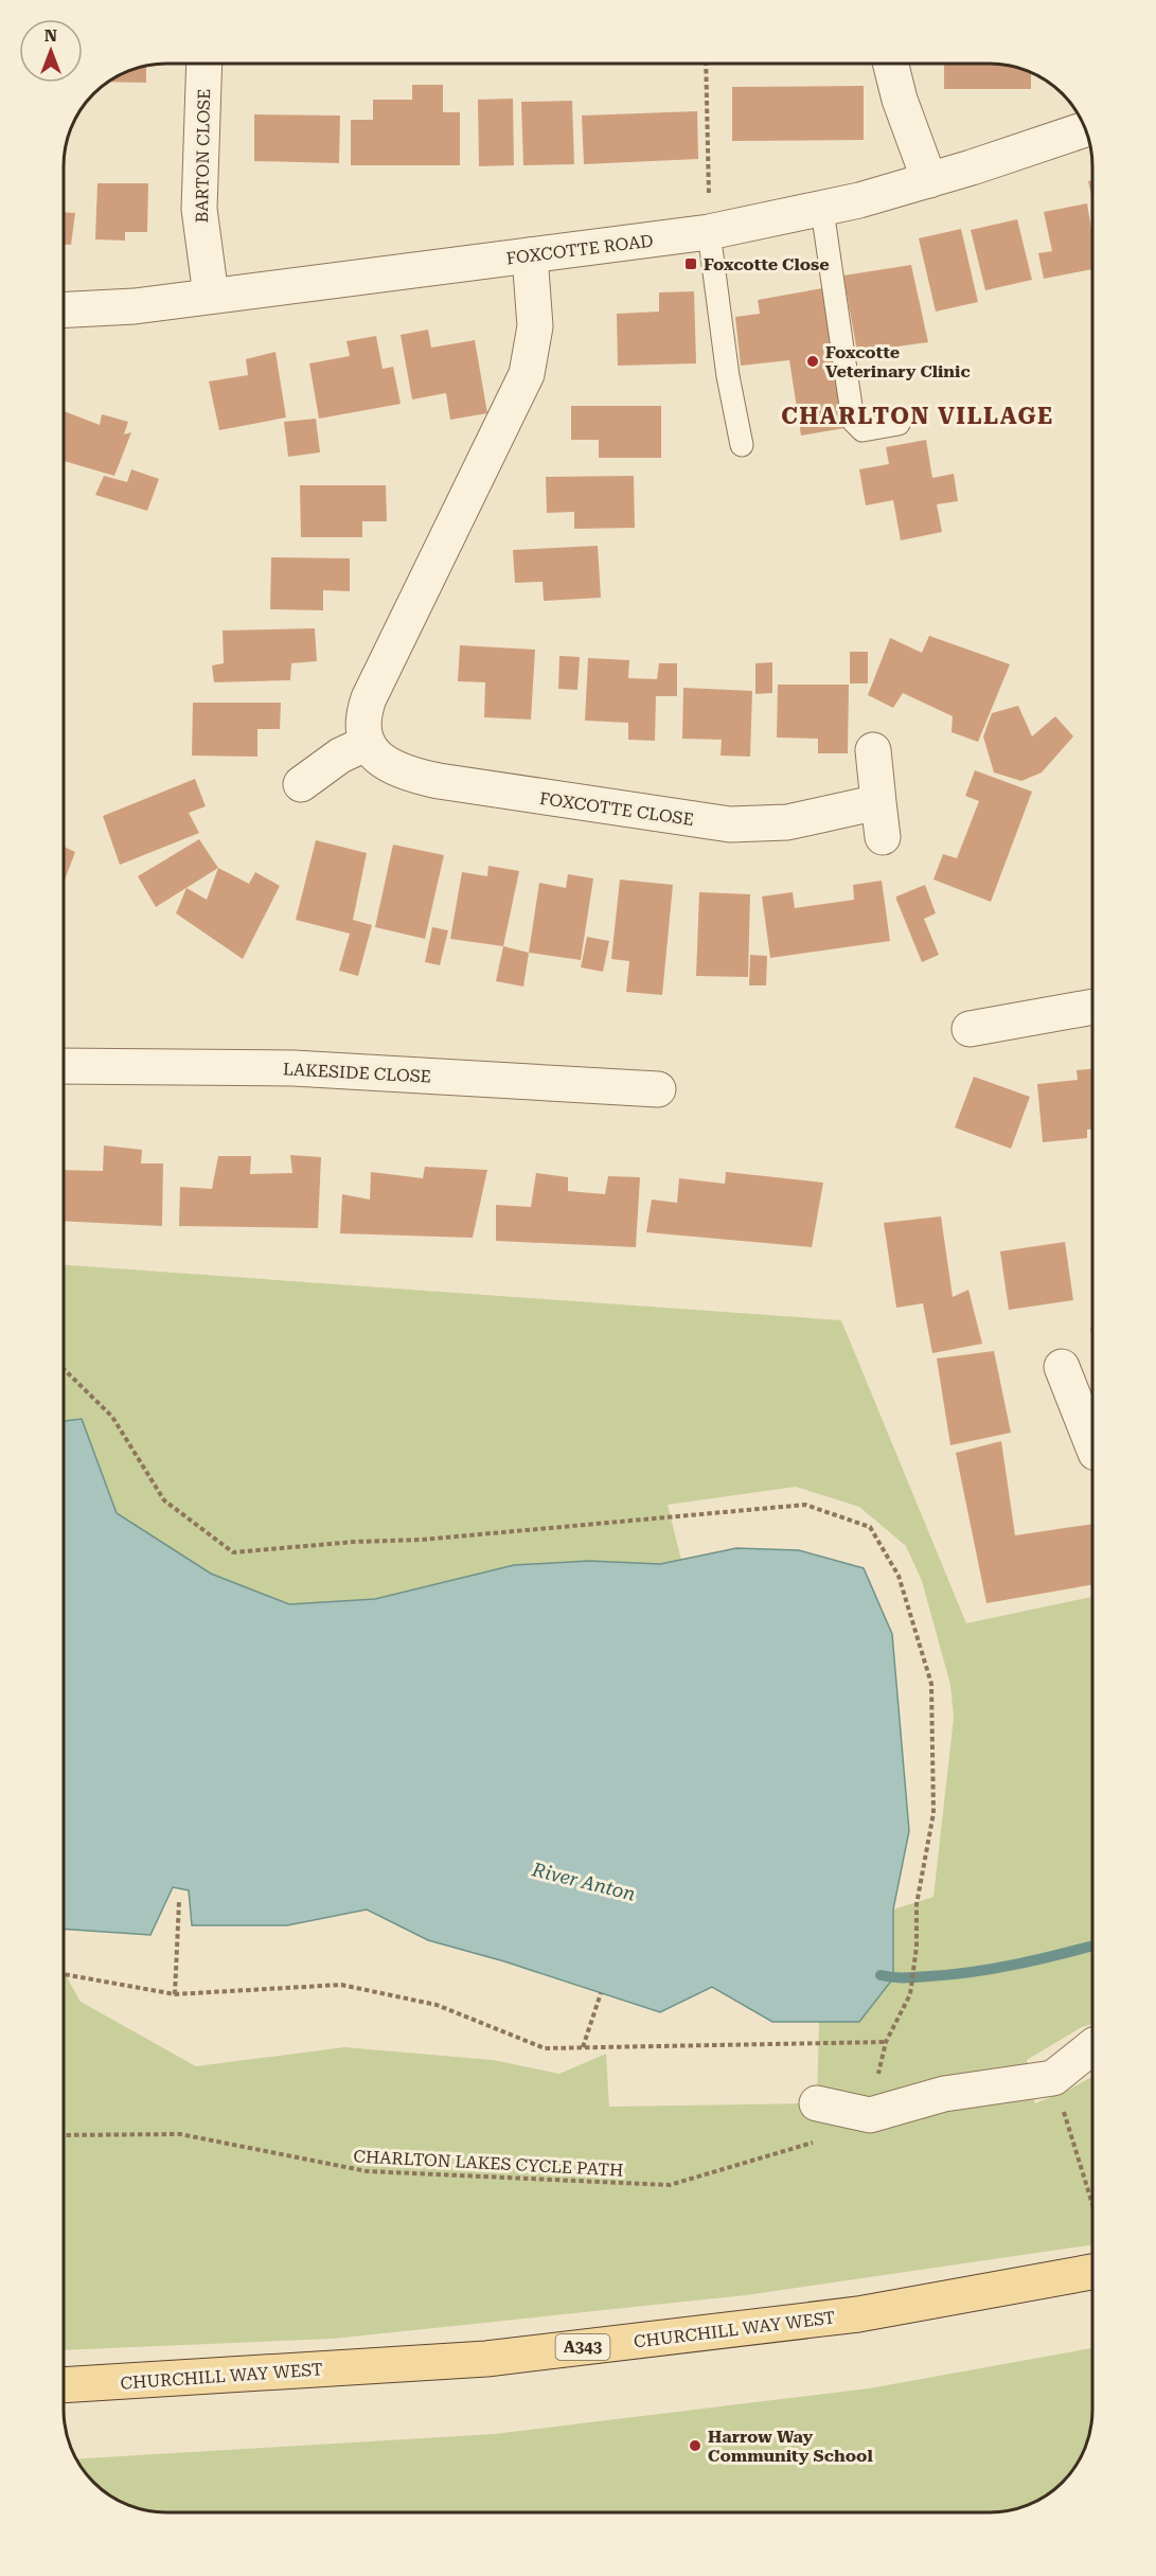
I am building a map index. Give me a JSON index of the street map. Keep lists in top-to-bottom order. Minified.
{"streets":{"main road":["CHURCHILL WAY WEST","A343"],"street":["BARTON CLOSE","FOXCOTTE ROAD","FOXCOTTE CLOSE","LAKESIDE CLOSE"],"path":["CHARLTON LAKES CYCLE PATH"]},"crossings":[["BARTON CLOSE","FOXCOTTE ROAD"]],"districts":["CHARLTON VILLAGE"],"water":["River Anton"],"places":{"transit":["Foxcotte Close"],"other":["Foxcotte Veterinary Clinic","Harrow Way Community School"]},"north":"top"}
